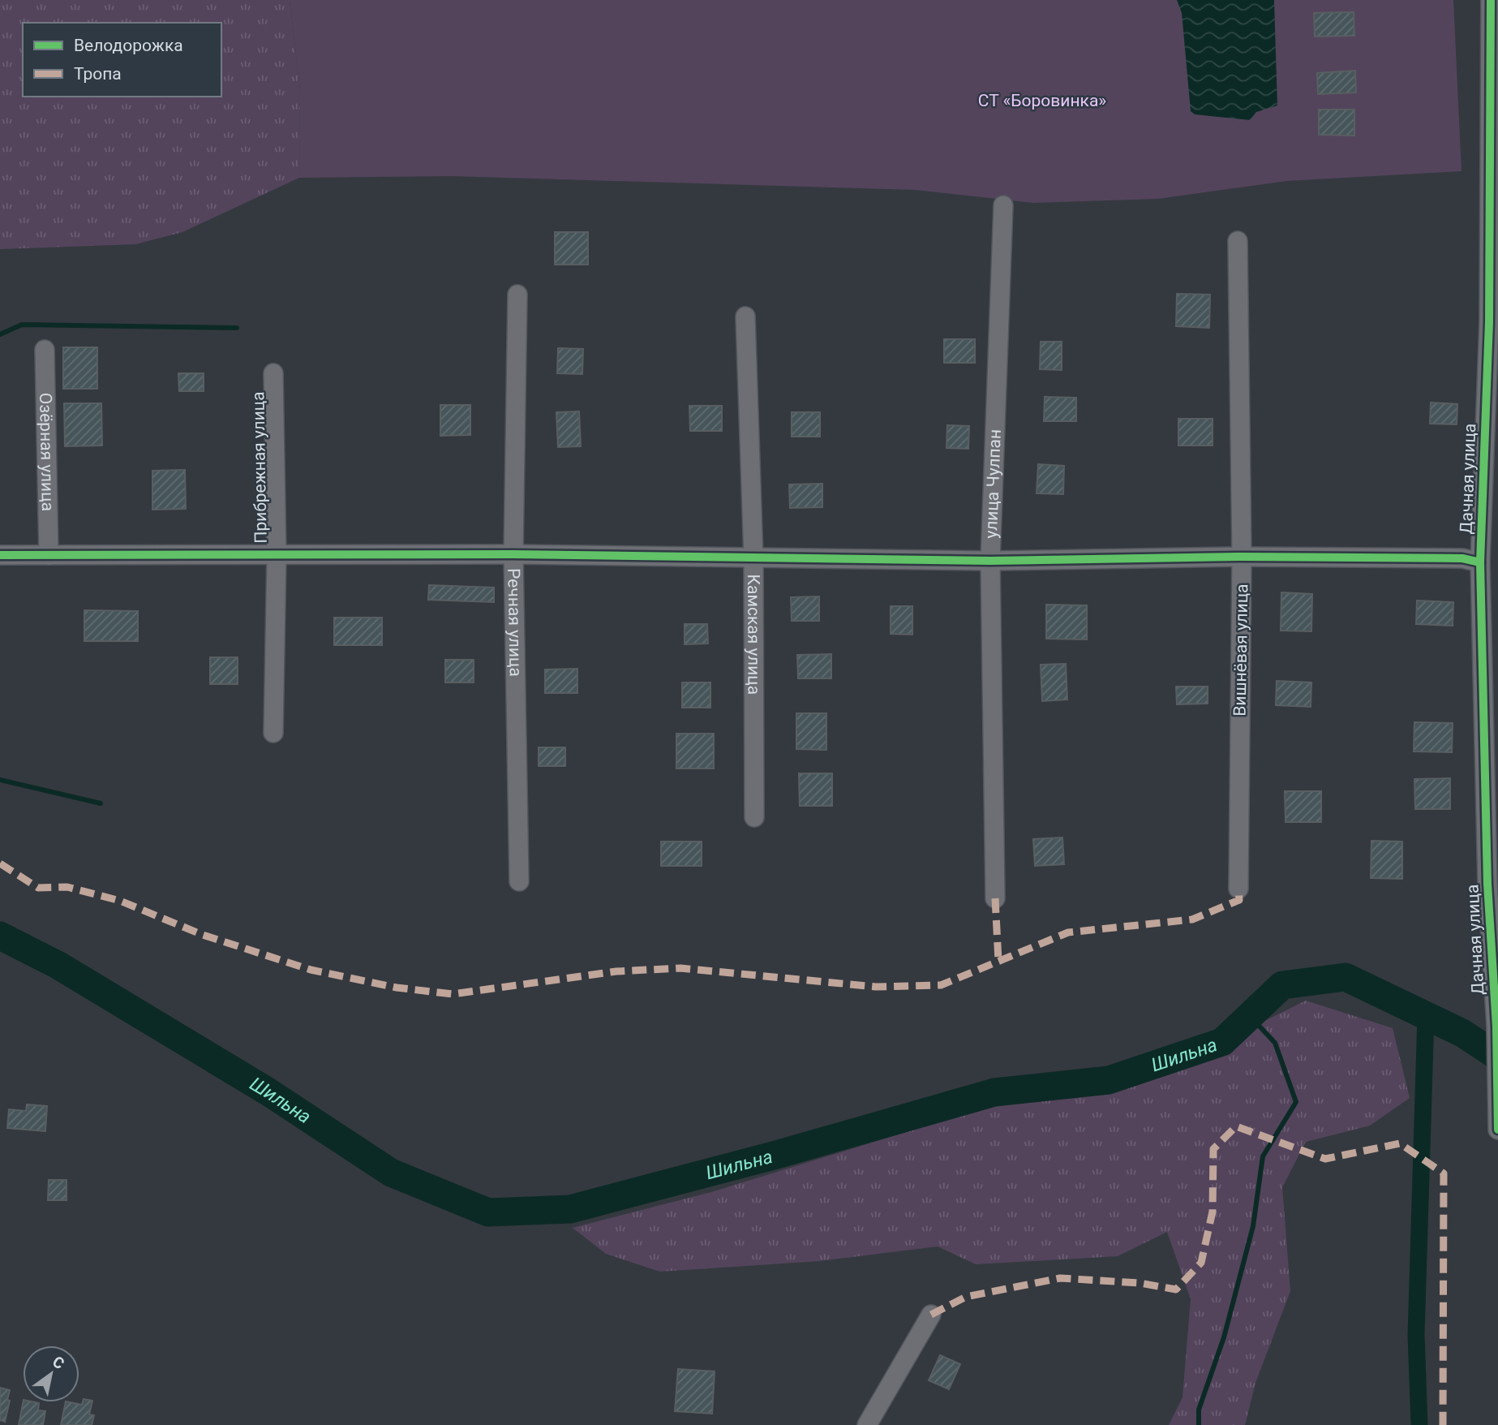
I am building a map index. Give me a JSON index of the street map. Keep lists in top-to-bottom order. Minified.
{"streets":{"street":["Озёрная улица","Прибрежная улица","Дачная улица","улица Чулпан","Речная улица","Камская улица","Вишнёвая улица"]},"water":["Шильна"],"parks":["СТ «Боровинка»"],"legend":["Велодорожка","Тропа"],"north":"top right"}
